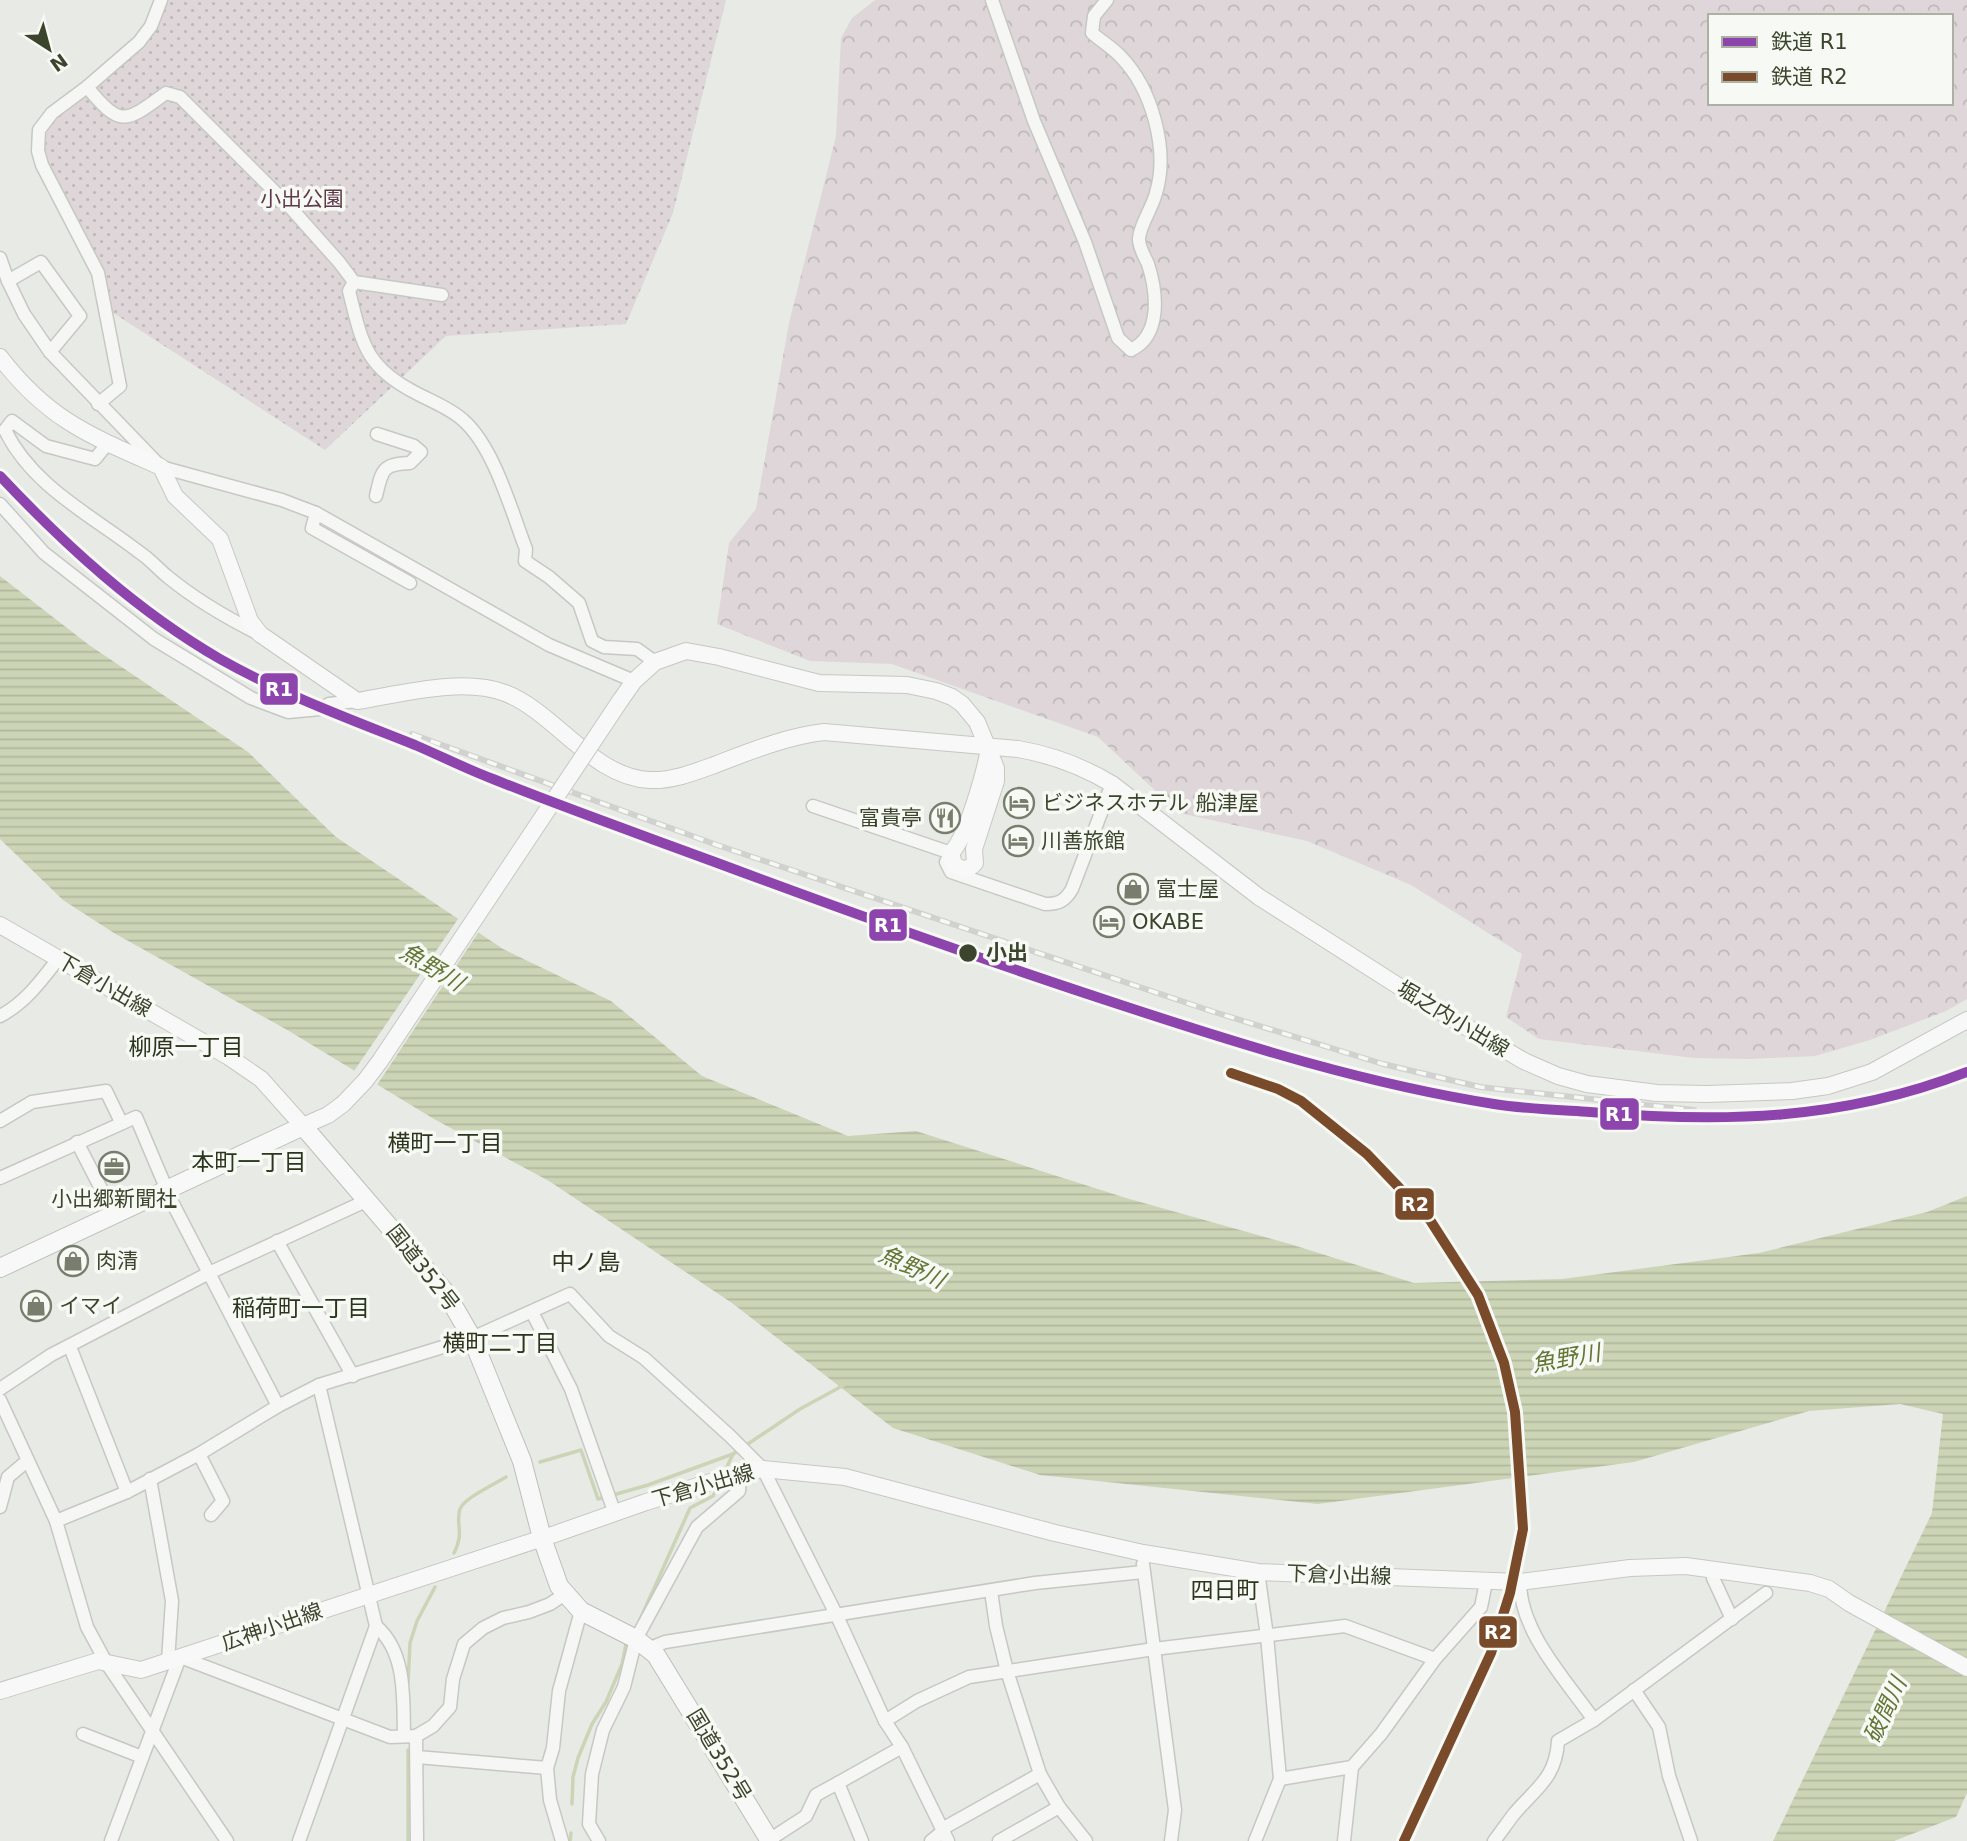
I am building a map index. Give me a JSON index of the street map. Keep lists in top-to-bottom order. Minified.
{"streets":{"highway":["国道352号"],"main road":["下倉小出線","堀之内小出線","広神小出線"]},"crossings":[["下倉小出線","国道352号"],["下倉小出線","広神小出線"],["国道352号","広神小出線"]],"districts":["柳原一丁目","横町一丁目","本町一丁目","中ノ島","稲荷町一丁目","横町二丁目","四日町"],"water":["魚野川","破間川"],"parks":["小出公園"],"places":{"hotel":["ビジネスホテル 船津屋","川善旅館","OKABE"],"restaurant":["富貴亭"],"shop":["富士屋","肉清","イマイ"],"other":["小出"],"office":["小出郷新聞社"]},"lines":["rail line R1","rail line R2"],"legend":["鉄道 R1","鉄道 R2"],"north":"bottom right"}
